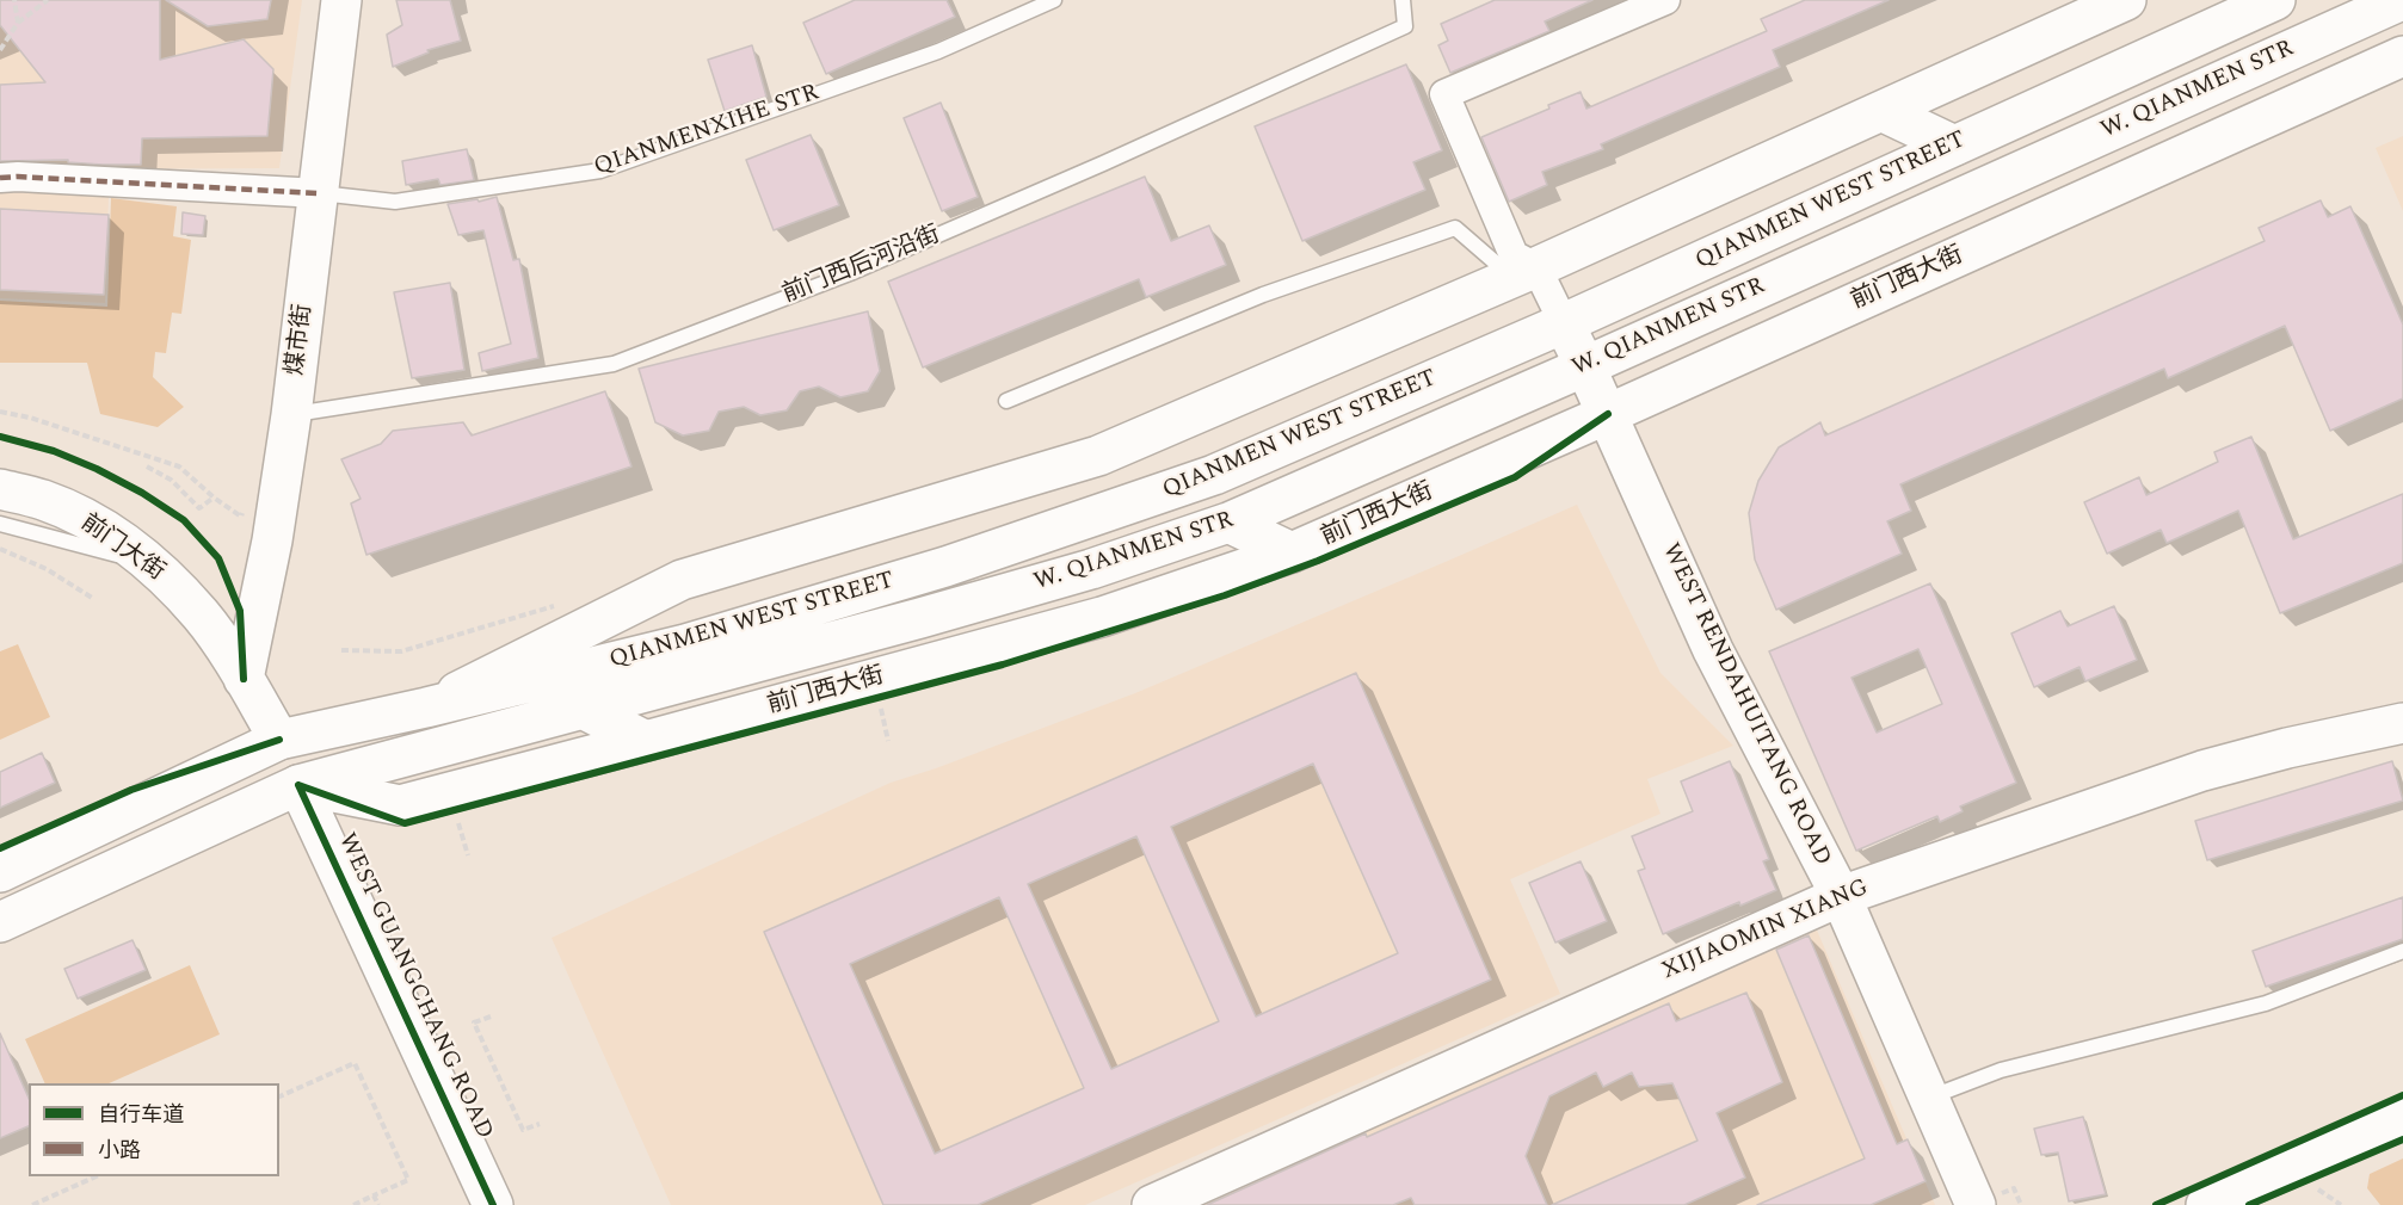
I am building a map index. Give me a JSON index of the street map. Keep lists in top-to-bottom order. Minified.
{"streets":{"main road":["W. QIANMEN STR","QIANMEN WEST STREET","前门西大街","煤市街","前门大街","WEST RENDAHUITANG ROAD","XIJIAOMIN XIANG","WEST GUANGCHANG ROAD"],"street":["QIANMENXIHE STR"],"lane":["前门西后河沿街"]},"crossings":[["W. QIANMEN STR","QIANMEN WEST STREET"],["W. QIANMEN STR","WEST RENDAHUITANG ROAD"],["QIANMENXIHE STR","煤市街"],["QIANMEN WEST STREET","前门西大街"],["QIANMEN WEST STREET","前门大街"],["QIANMEN WEST STREET","WEST RENDAHUITANG ROAD"],["QIANMEN WEST STREET","WEST GUANGCHANG ROAD"],["前门西后河沿街","煤市街"],["前门西大街","WEST RENDAHUITANG ROAD"],["前门西大街","WEST GUANGCHANG ROAD"],["煤市街","前门大街"],["前门大街","WEST GUANGCHANG ROAD"],["WEST RENDAHUITANG ROAD","XIJIAOMIN XIANG"]],"legend":["自行车道","小路"]}
